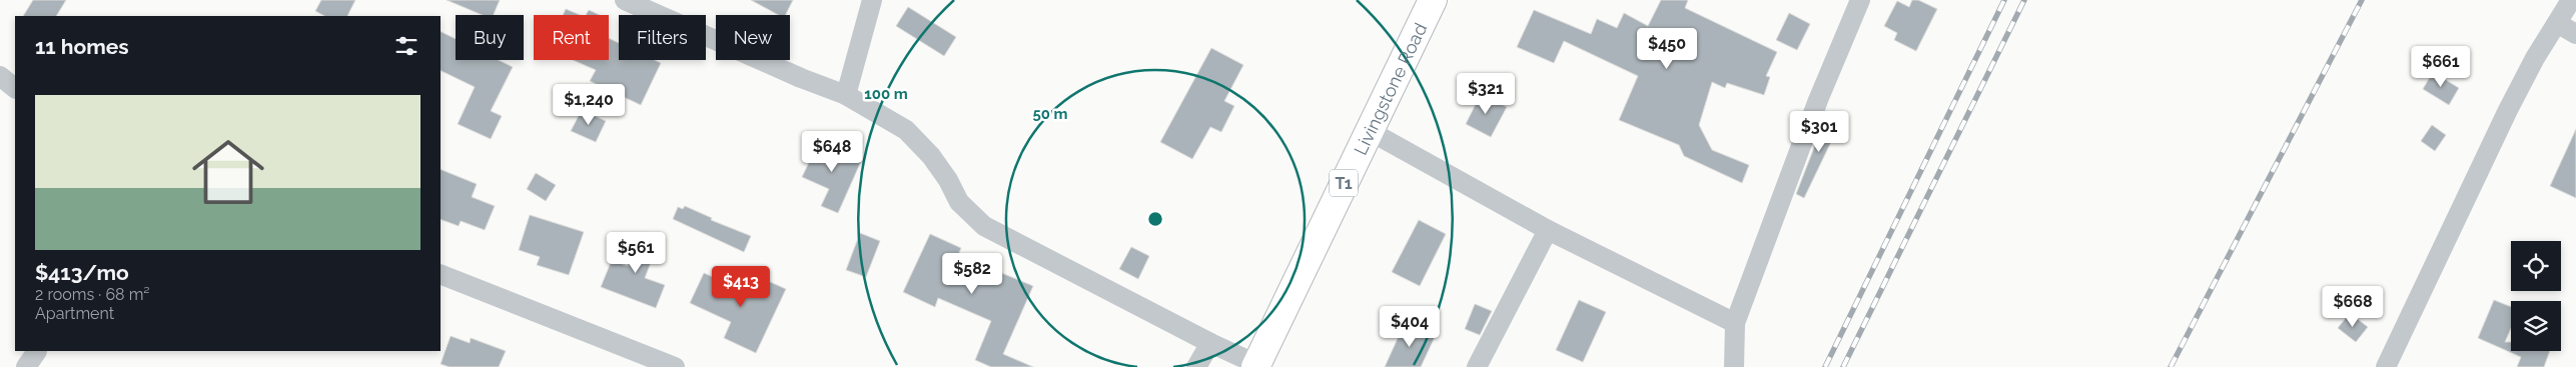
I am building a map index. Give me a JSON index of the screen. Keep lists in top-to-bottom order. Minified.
{"streets":{"highway":["Livingstone Road","T1"]},"page":{"chip":["Buy","Rent","Filters","New"],"heading":"11 homes","price":["$450","$661","$321","$1,240","$301","$648","$561","$582","$413","$668","$404"],"list":[{"name":"$413/mo","note":"2 rooms · 68 m² · Apartment"}]},"rings":["100 m","50 m"]}
